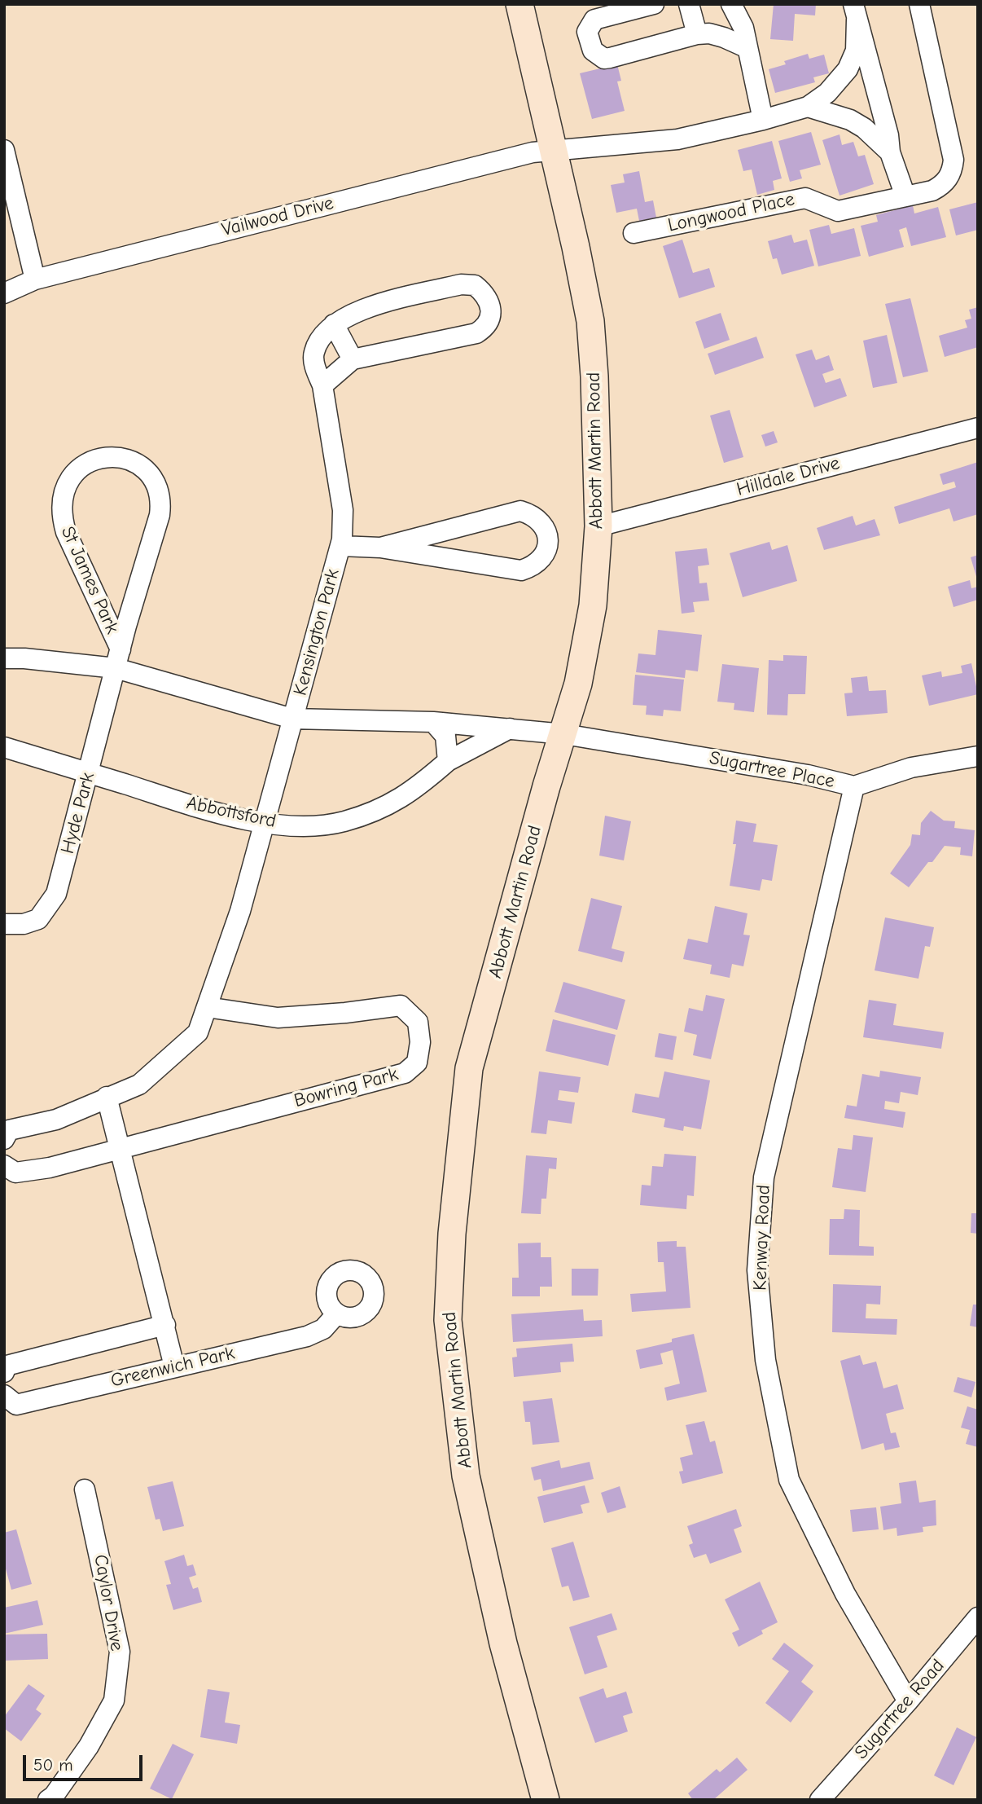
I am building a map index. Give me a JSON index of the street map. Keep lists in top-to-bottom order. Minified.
{"streets":{"main road":["Abbott Martin Road"],"street":["Longwood Place","Vailwood Drive","Hilldale Drive","St James Park","Kensington Park","Sugartree Place","Abbottsford","Hyde Park","Bowring Park","Kenway Road","Greenwich Park","Caylor Drive","Sugartree Road"]},"crossings":[["Vailwood Drive","Abbott Martin Road"],["Abbott Martin Road","Hilldale Drive"],["Abbott Martin Road","Sugartree Place"],["St James Park","Hyde Park"],["Sugartree Place","Kenway Road"],["Abbottsford","Hyde Park"],["Kenway Road","Sugartree Road"]],"scale_bar":"50 m"}
